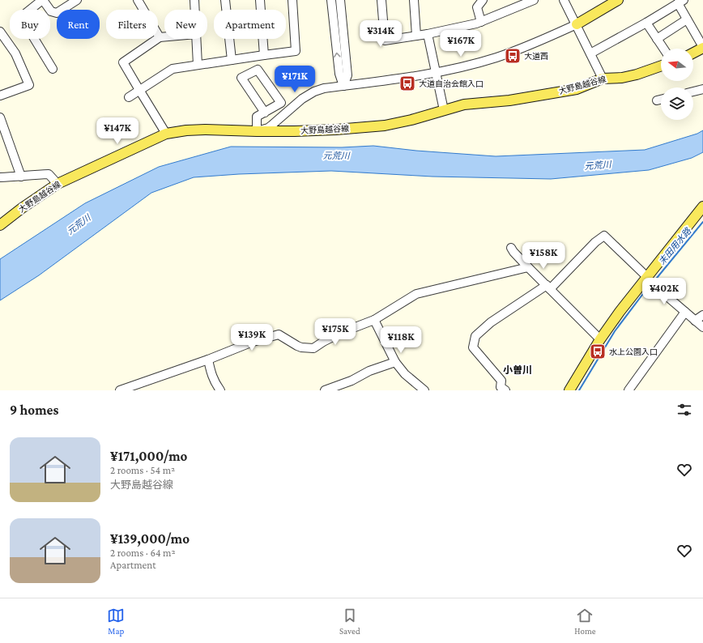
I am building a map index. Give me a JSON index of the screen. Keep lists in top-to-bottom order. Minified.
{"streets":{"main road":["大野島越谷線"]},"districts":["小曽川"],"water":["元荒川","末田用水路"],"places":{"bus stop":["大道西","大道自治会館入口","水上公園入口"]},"north":"left","page":{"chip":["Buy","Rent","Filters","New","Apartment"],"price":["¥314K","¥167K","¥171K","¥147K","¥158K","¥402K","¥175K","¥139K","¥118K"],"heading":"9 homes","list":[{"name":"¥171,000/mo","note":"2 rooms · 54 m² · 大野島越谷線"},{"name":"¥139,000/mo","note":"2 rooms · 64 m² · Apartment"}],"tabs":["Map","Saved","Home"]}}
